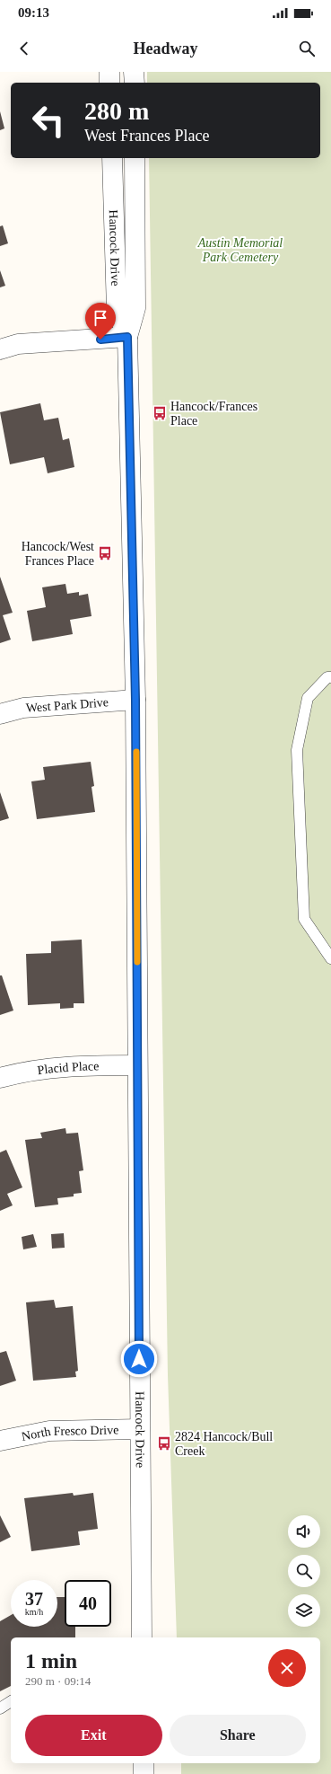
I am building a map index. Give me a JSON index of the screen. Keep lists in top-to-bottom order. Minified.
{"streets":{"street":["Hancock Drive","West Park Drive","Placid Place","North Fresco Drive"]},"crossings":[["Hancock Drive","West Park Drive"],["Hancock Drive","Placid Place"],["Hancock Drive","North Fresco Drive"]],"parks":["Austin Memorial Park Cemetery"],"places":{"bus stop":["Hancock/Frances Place","Hancock/West Frances Place","2824 Hancock/Bull Creek"]},"page":{"status":"09:13","header":"Headway","turn":["280 m","West Frances Place"],"speed":"37 km/h","limit":"40","heading":["1 min","290 m · 09:14"],"buttons":["Exit","Share"]}}
